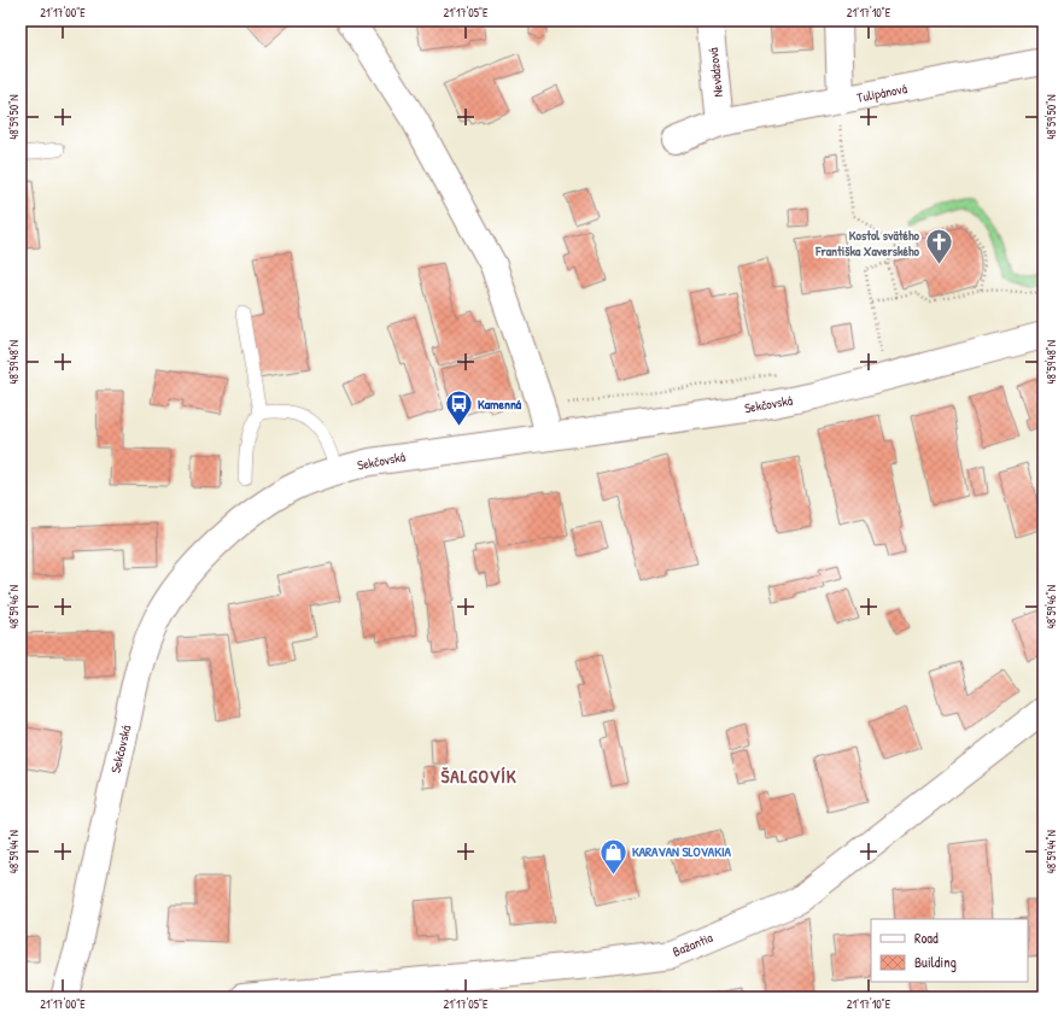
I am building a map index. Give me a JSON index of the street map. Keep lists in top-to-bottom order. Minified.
{"streets":{"street":["Nevädzová","Tulipánová","Sekčovská","Bažantia"]},"crossings":[["Nevädzová","Tulipánová"]],"districts":["ŠALGOVÍK"],"places":{"church":["Kostol svätého Františka Xaverského"],"bus stop":["Kamenná"],"shop":["KARAVAN SLOVAKIA"]},"legend":["Road","Building"],"coordinates":["21°17'00\"E","21°17'05\"E","21°17'10\"E","48°59'50\"N","48°59'48\"N","48°59'46\"N","48°59'44\"N"]}
